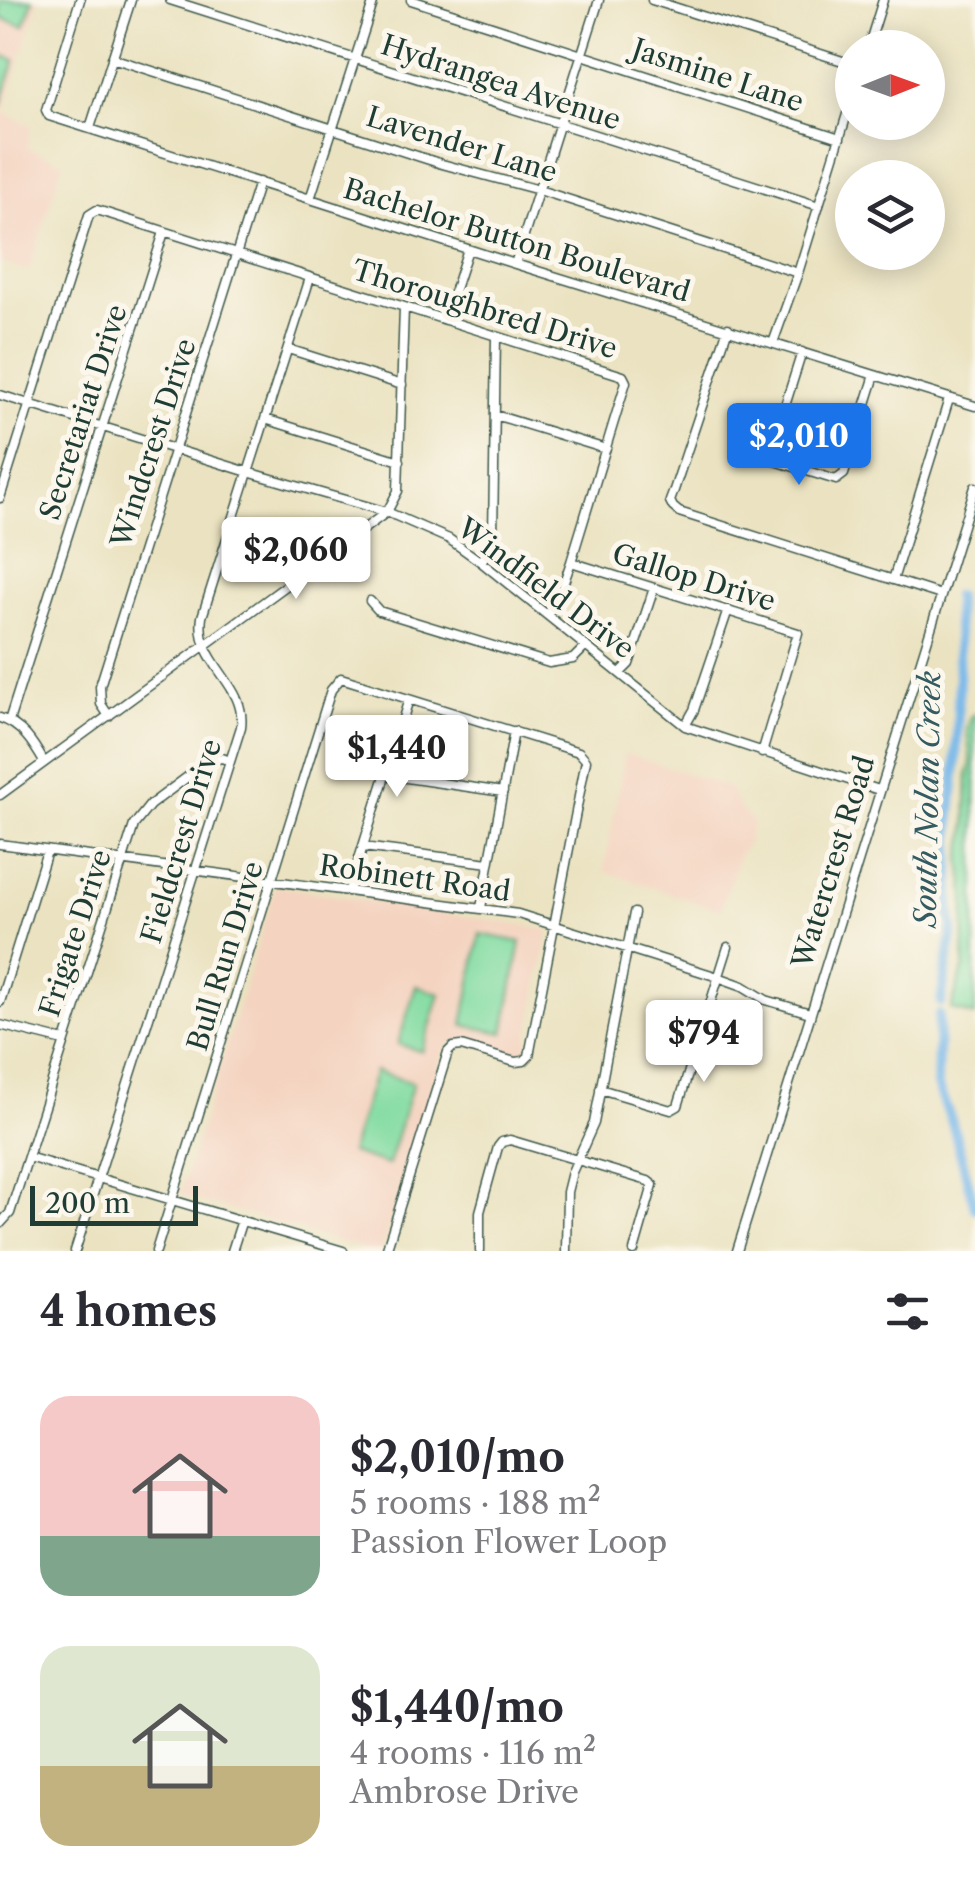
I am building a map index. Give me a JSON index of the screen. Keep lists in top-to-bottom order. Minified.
{"streets":{"street":["Jasmine Lane","Hydrangea Avenue","Lavender Lane","Bachelor Button Boulevard","Thoroughbred Drive","Secretariat Drive","Windcrest Drive","Gallop Drive","Windfield Drive","Fieldcrest Drive","Watercrest Road","Robinett Road","Frigate Drive","Bull Run Drive"]},"crossings":[["Bachelor Button Boulevard","Windcrest Drive"],["Thoroughbred Drive","Secretariat Drive"],["Thoroughbred Drive","Windcrest Drive"],["Thoroughbred Drive","Gallop Drive"],["Thoroughbred Drive","Windfield Drive"],["Secretariat Drive","Windfield Drive"],["Windcrest Drive","Windfield Drive"],["Gallop Drive","Windfield Drive"],["Windfield Drive","Watercrest Road"],["Fieldcrest Drive","Robinett Road"],["Fieldcrest Drive","Frigate Drive"],["Watercrest Road","Robinett Road"],["Robinett Road","Frigate Drive"],["Robinett Road","Bull Run Drive"]],"water":["South Nolan Creek"],"scale_bar":"200 m","north":"right","page":{"price":["$2,010","$2,060","$1,440","$794"],"scale":"200 m","heading":"4 homes","list":[{"name":"$2,010/mo","note":"5 rooms · 188 m² · Passion Flower Loop"},{"name":"$1,440/mo","note":"4 rooms · 116 m² · Ambrose Drive"}]}}
